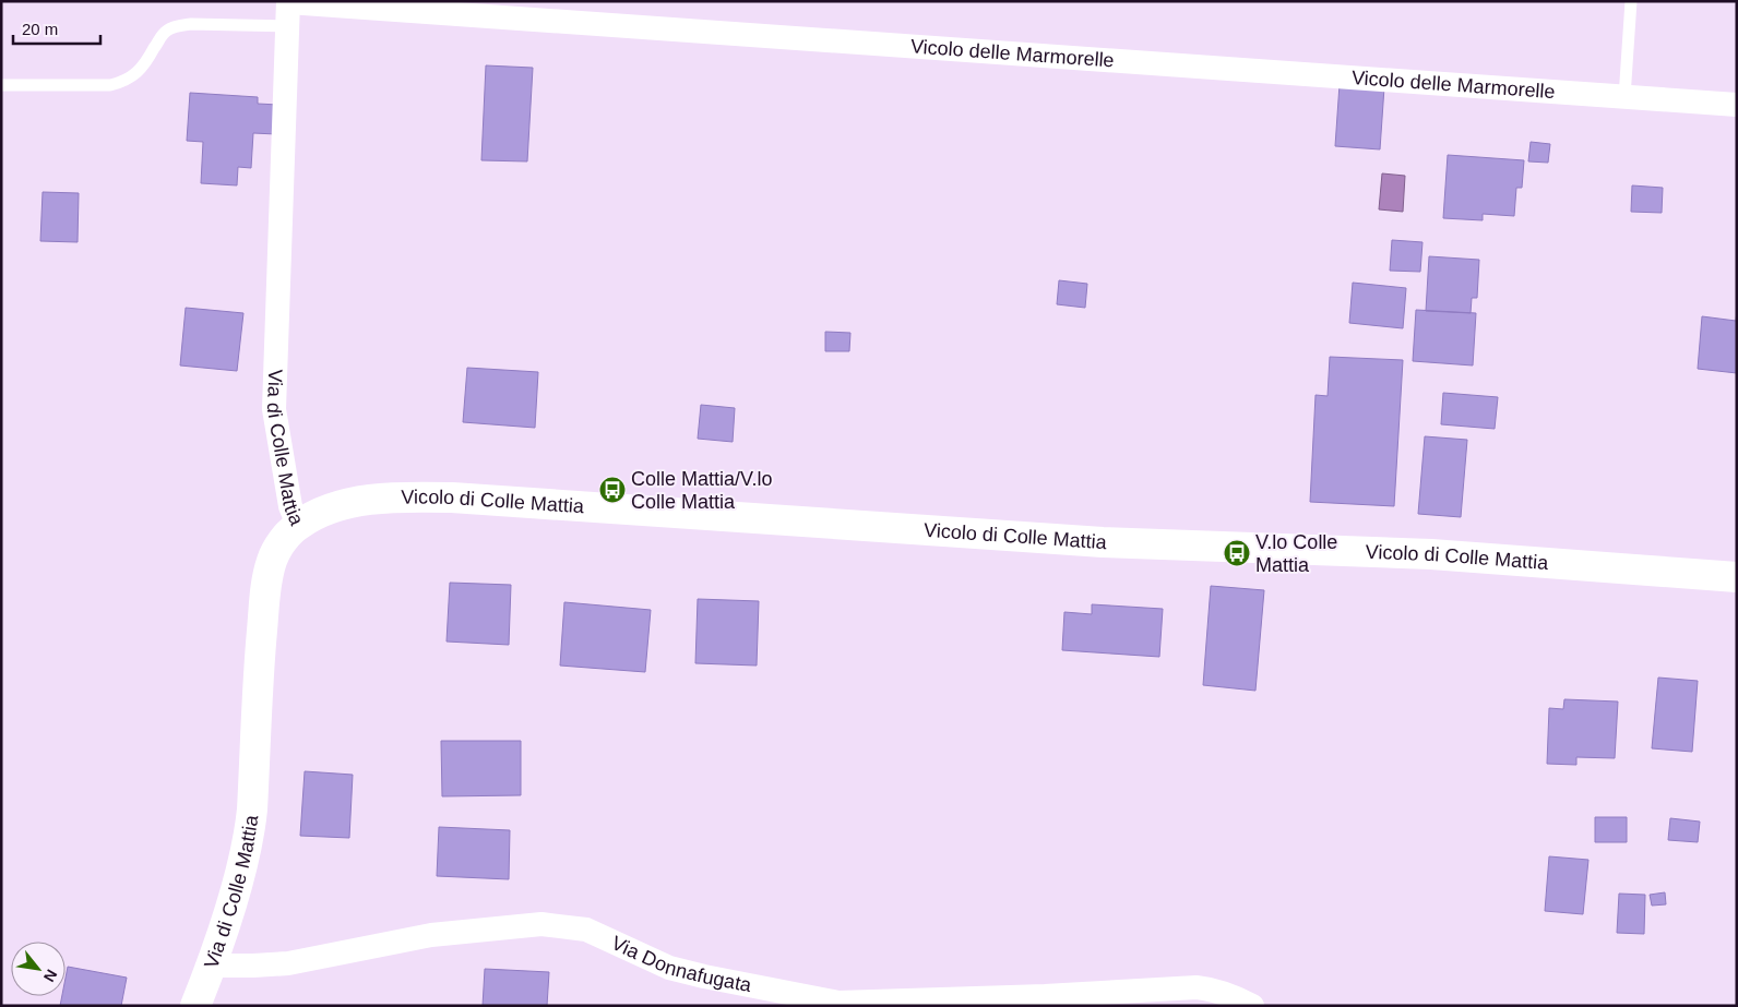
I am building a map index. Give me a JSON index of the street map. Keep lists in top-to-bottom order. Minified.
{"streets":{"street":["Vicolo delle Marmorelle","Via di Colle Mattia","Vicolo di Colle Mattia","Via Donnafugata"]},"crossings":[["Vicolo delle Marmorelle","Via di Colle Mattia"],["Via di Colle Mattia","Vicolo di Colle Mattia"],["Via di Colle Mattia","Via Donnafugata"]],"places":{"bus stop":["Colle Mattia/V.lo Colle Mattia","V.lo Colle Mattia"]},"scale_bar":"20 m","north":"bottom right"}
